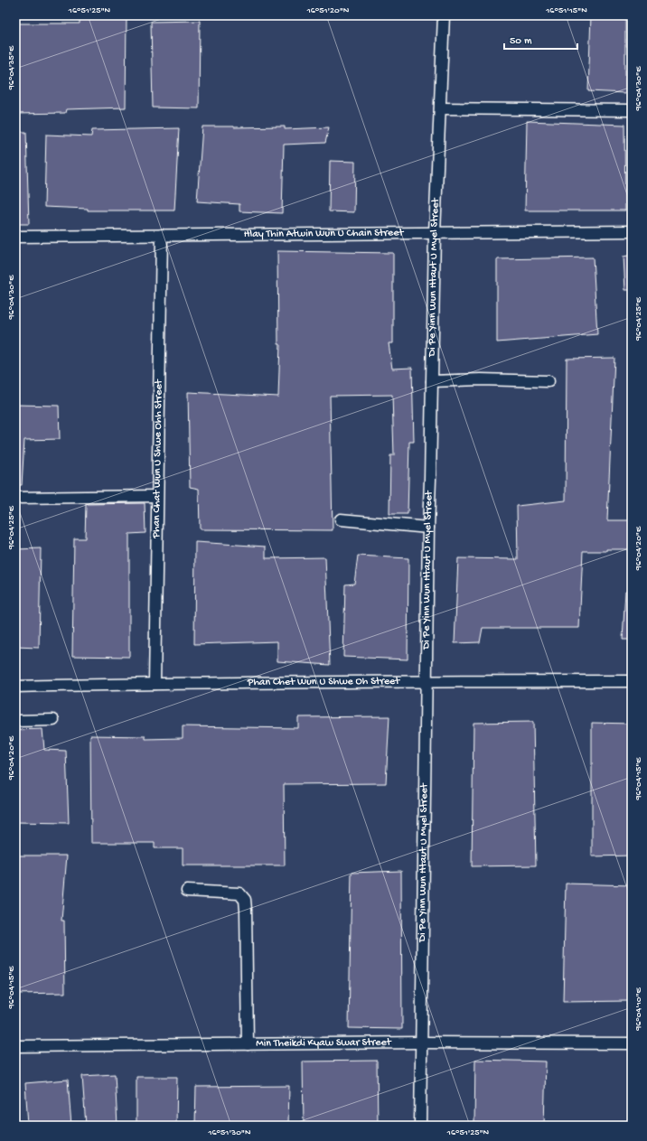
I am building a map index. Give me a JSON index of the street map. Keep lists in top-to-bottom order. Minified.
{"streets":{"street":["Hlay Thin Atwin Wun U Chain Street","Di Pe Yinn Wun Htaut U Myel Street","Phan Chat Wun U Shwe Ohh Street","Phan Chet Wun U Shwe Oh Street","Min Theikdi Kyaw Swar Street"]},"crossings":[["Hlay Thin Atwin Wun U Chain Street","Di Pe Yinn Wun Htaut U Myel Street"],["Hlay Thin Atwin Wun U Chain Street","Phan Chat Wun U Shwe Ohh Street"],["Di Pe Yinn Wun Htaut U Myel Street","Phan Chet Wun U Shwe Oh Street"],["Di Pe Yinn Wun Htaut U Myel Street","Min Theikdi Kyaw Swar Street"],["Phan Chat Wun U Shwe Ohh Street","Phan Chet Wun U Shwe Oh Street"]],"scale_bar":"50 m","coordinates":["16°51'25\"N","16°51'20\"N","16°51'15\"N","96°04'35\"E","96°04'30\"E","96°04'25\"E","96°04'20\"E","96°04'15\"E","96°04'10\"E","16°51'30\"N"]}
